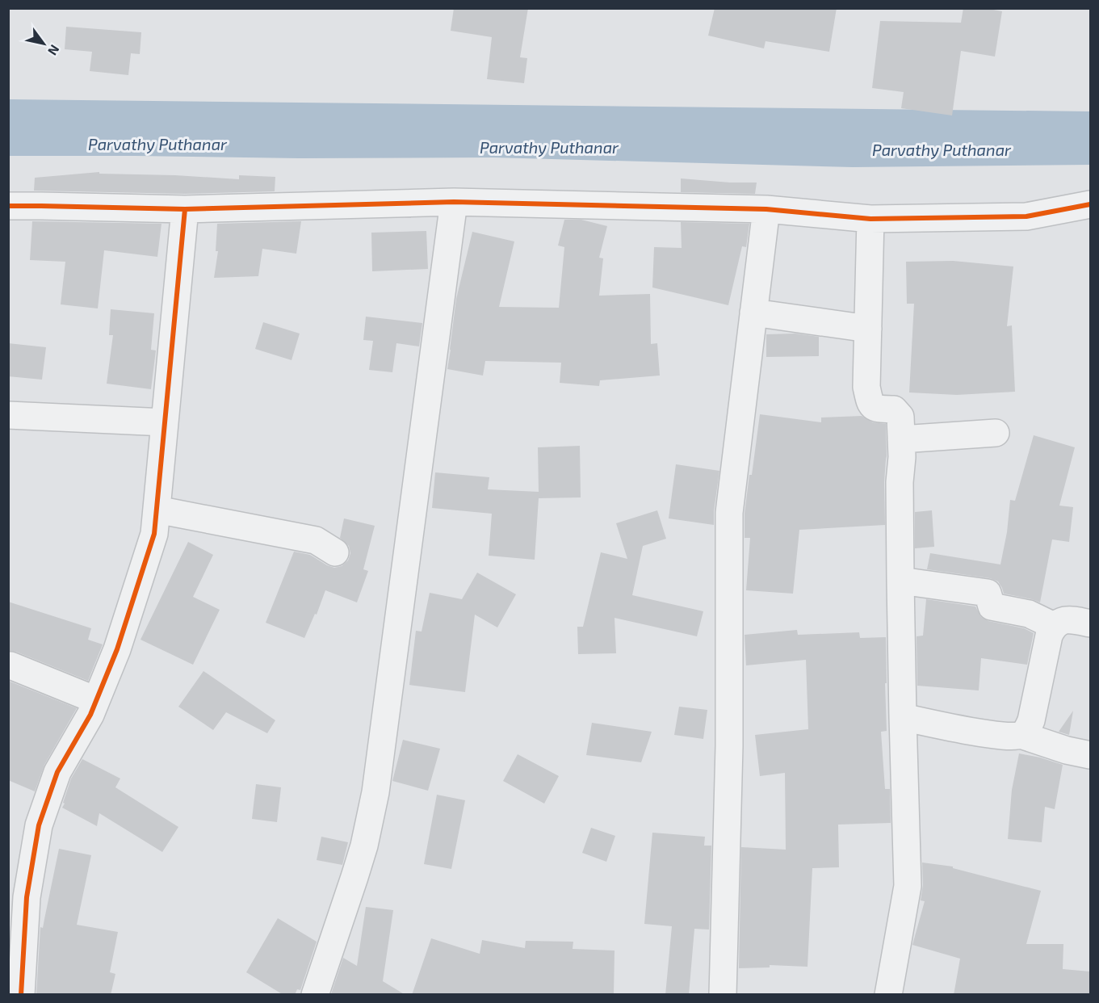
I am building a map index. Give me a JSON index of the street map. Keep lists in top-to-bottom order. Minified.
{"water":["Parvathy Puthanar"],"north":"bottom right"}
